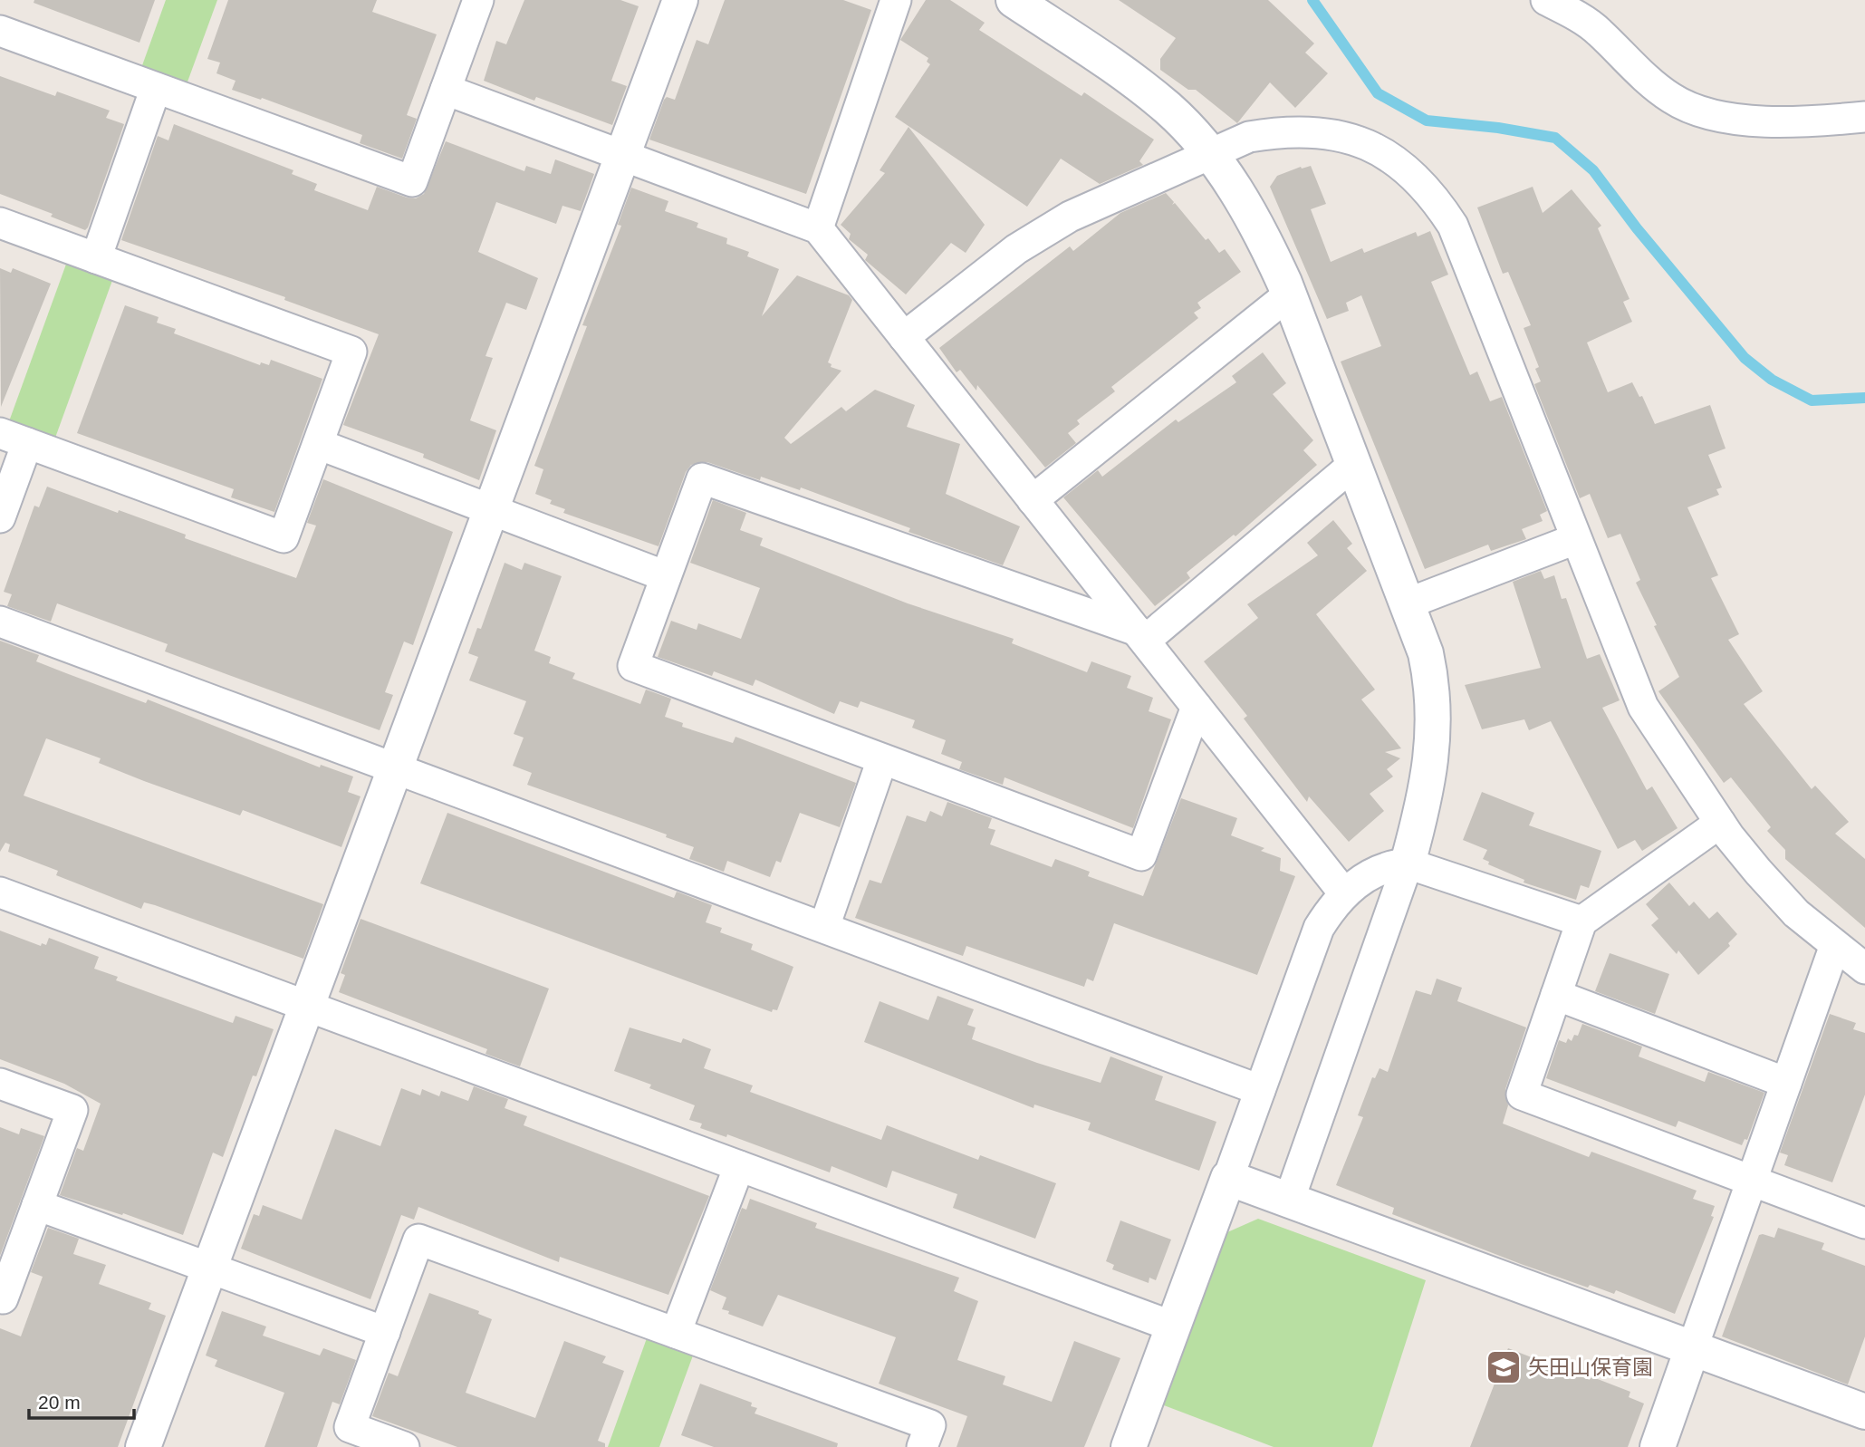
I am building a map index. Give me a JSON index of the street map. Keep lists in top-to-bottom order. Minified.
{"places":{"school or university":["矢田山保育園"]},"scale_bar":"20 m"}
